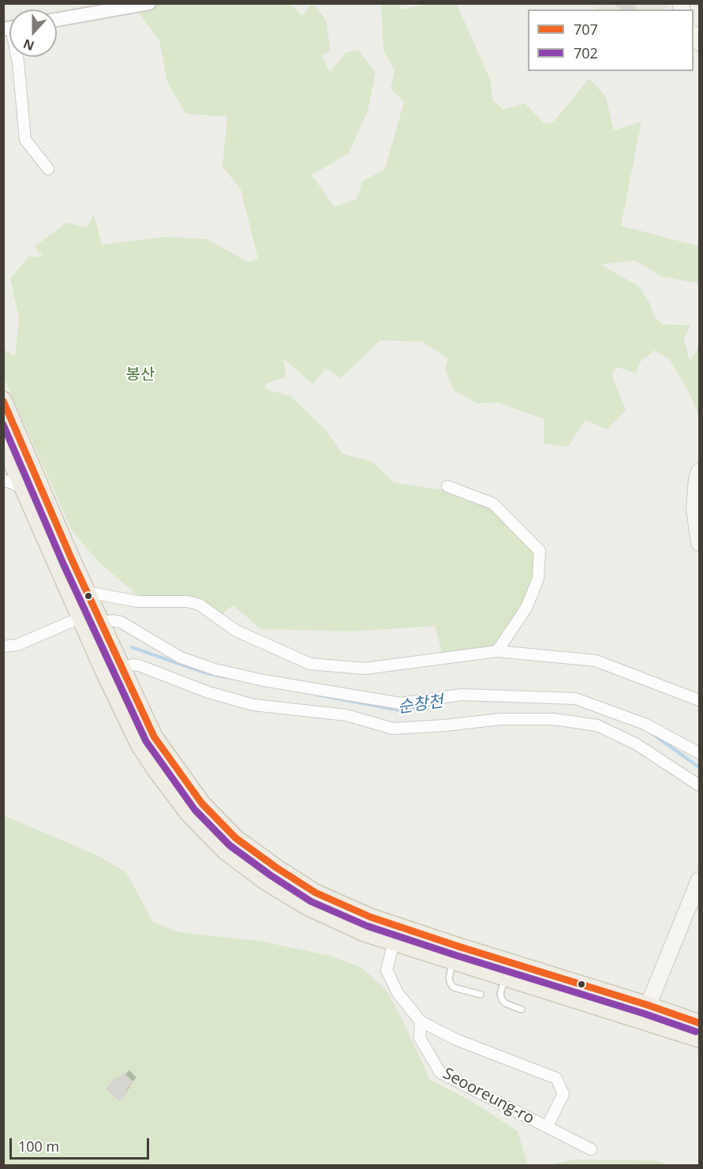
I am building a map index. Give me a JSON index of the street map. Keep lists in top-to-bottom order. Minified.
{"streets":{"street":["Seooreung-ro"]},"water":["순창천"],"parks":["봉산"],"lines":["transit line 707","transit line 702"],"legend":["707","702"],"scale_bar":"100 m","north":"bottom"}
